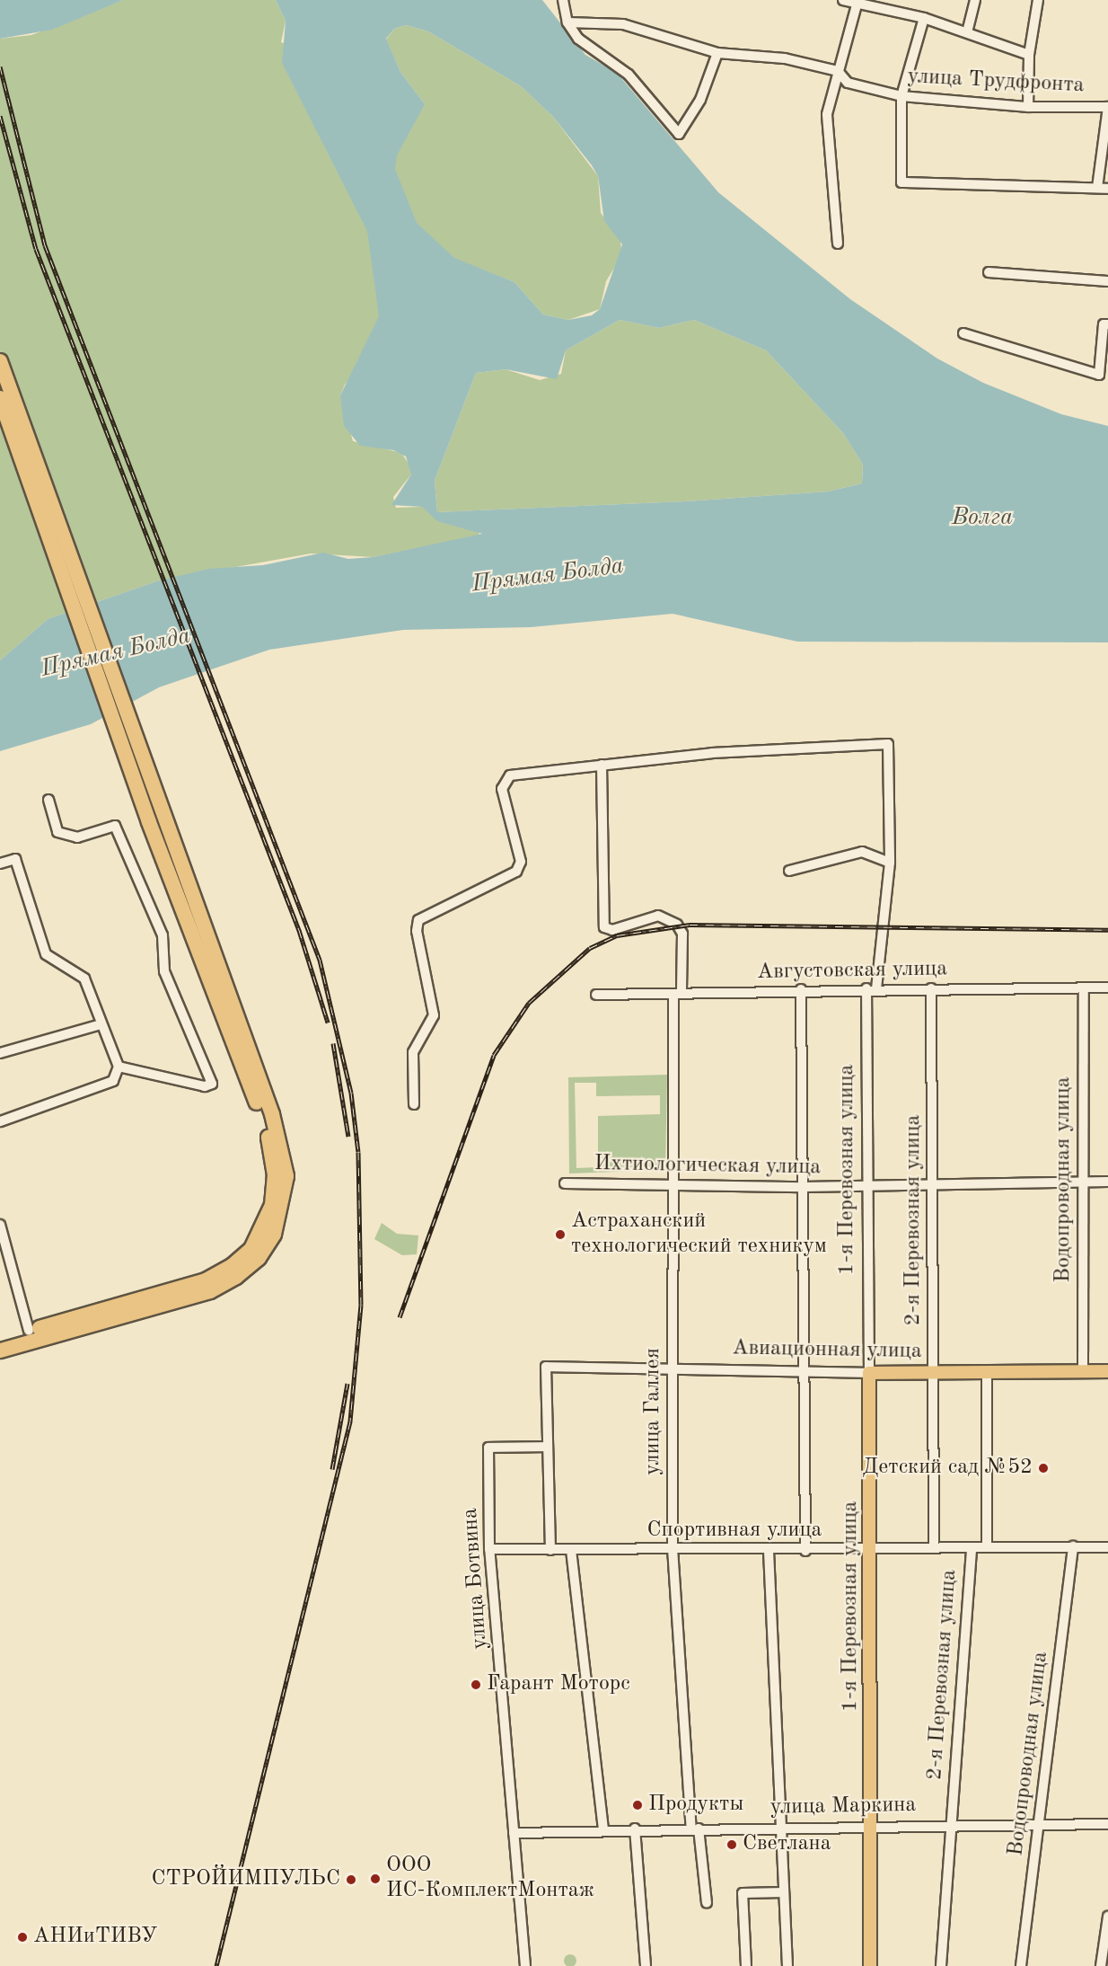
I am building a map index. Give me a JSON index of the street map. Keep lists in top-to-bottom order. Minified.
{"streets":{"main road":["1-я Перевозная улица","Авиационная улица"],"street":["улица Трудфронта","Августовская улица","Ихтиологическая улица","Водопроводная улица","2-я Перевозная улица","улица Галлея","Спортивная улица","улица Ботвина","улица Маркина"]},"crossings":[["Августовская улица","1-я Перевозная улица"],["Августовская улица","Водопроводная улица"],["Августовская улица","2-я Перевозная улица"],["Августовская улица","улица Галлея"],["Ихтиологическая улица","1-я Перевозная улица"],["Ихтиологическая улица","Водопроводная улица"],["Ихтиологическая улица","2-я Перевозная улица"],["Ихтиологическая улица","улица Галлея"],["1-я Перевозная улица","Авиационная улица"],["1-я Перевозная улица","улица Галлея"],["1-я Перевозная улица","Спортивная улица"],["1-я Перевозная улица","улица Маркина"],["Водопроводная улица","Авиационная улица"],["Водопроводная улица","Спортивная улица"],["Водопроводная улица","улица Маркина"],["2-я Перевозная улица","Авиационная улица"],["2-я Перевозная улица","Спортивная улица"],["2-я Перевозная улица","улица Маркина"],["Авиационная улица","улица Галлея"],["Авиационная улица","улица Ботвина"],["улица Галлея","Спортивная улица"],["улица Галлея","улица Маркина"],["Спортивная улица","улица Ботвина"],["улица Ботвина","улица Маркина"]],"water":["Волга","Прямая Болда"],"places":["Астраханский технологический техникум","Детский сад №52","Гарант Моторс","Продукты","Светлана","ООО ИС-КомплектМонтаж","СТРОЙИМПУЛЬС","АНИиТИВУ"]}
